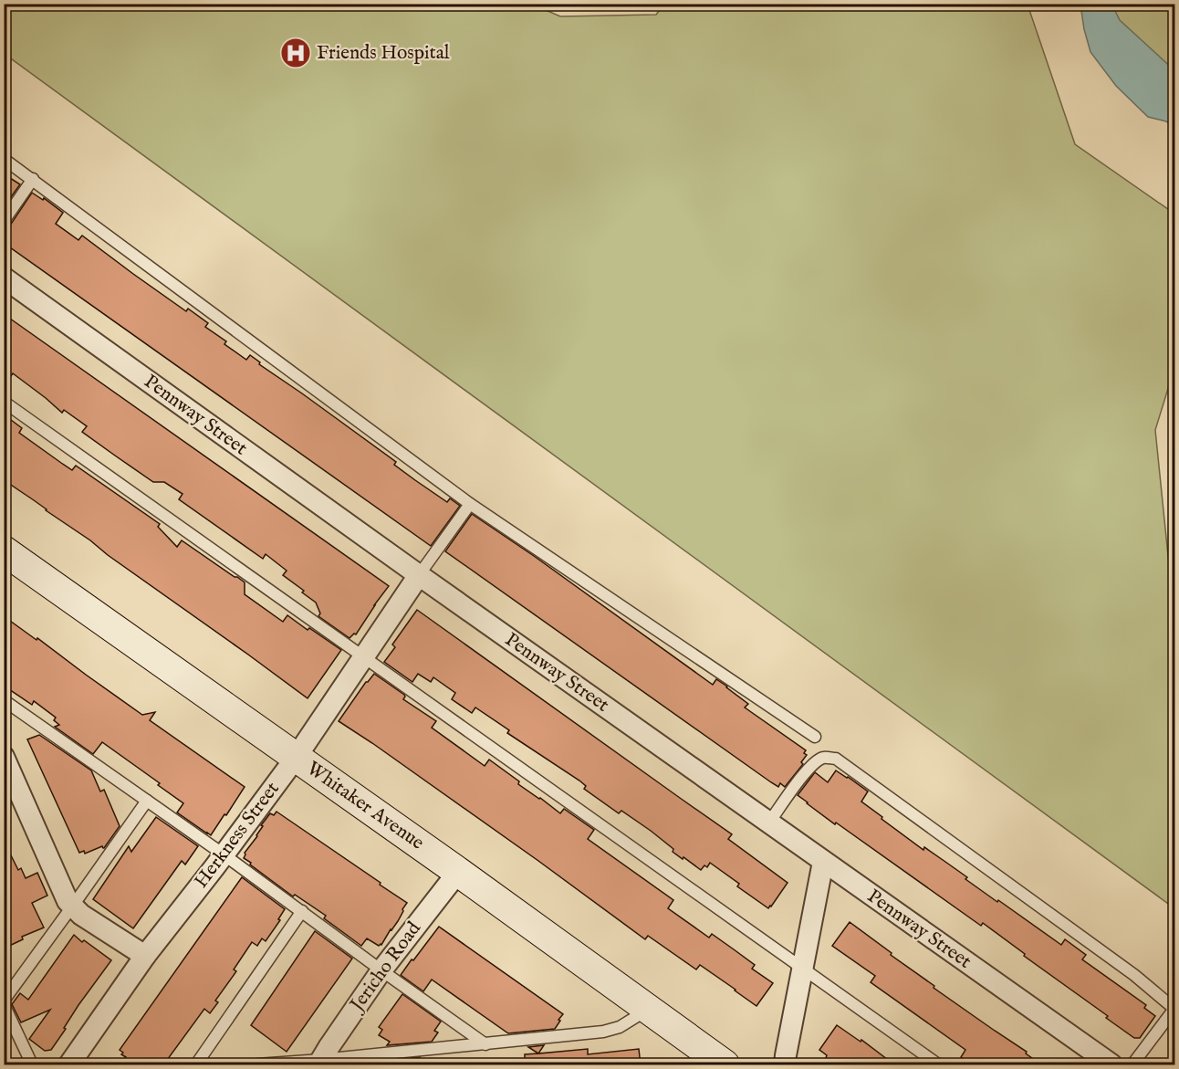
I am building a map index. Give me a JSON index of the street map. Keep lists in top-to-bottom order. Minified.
{"streets":{"main road":["Whitaker Avenue"],"street":["Pennway Street","Herkness Street","Jericho Road"]},"crossings":[["Pennway Street","Herkness Street"],["Whitaker Avenue","Herkness Street"],["Whitaker Avenue","Jericho Road"]],"places":{"hospital":["Friends Hospital"]}}
